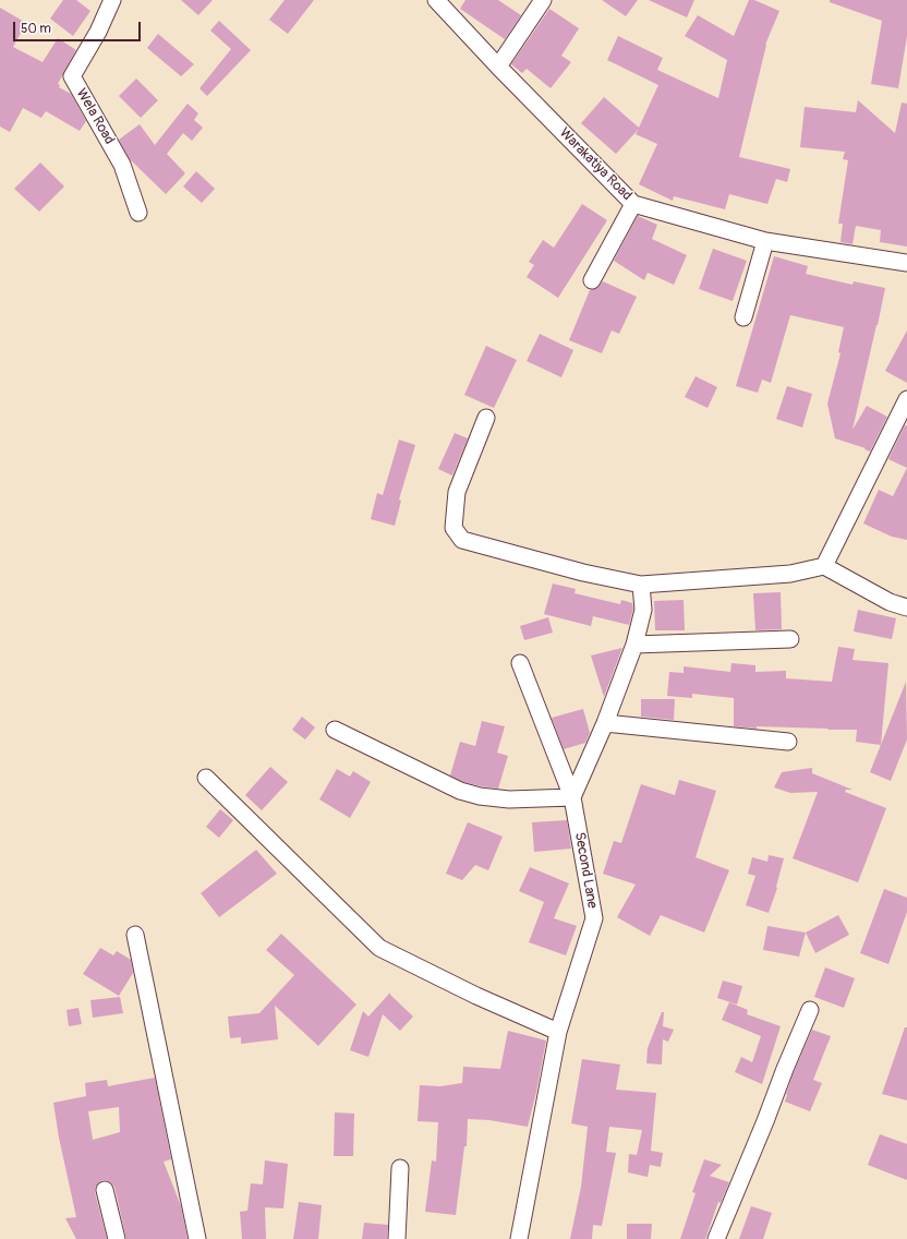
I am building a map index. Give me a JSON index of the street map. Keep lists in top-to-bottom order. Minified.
{"streets":{"street":["Wela Road","Warakatiya Road","Second Lane"]},"scale_bar":"50 m"}
